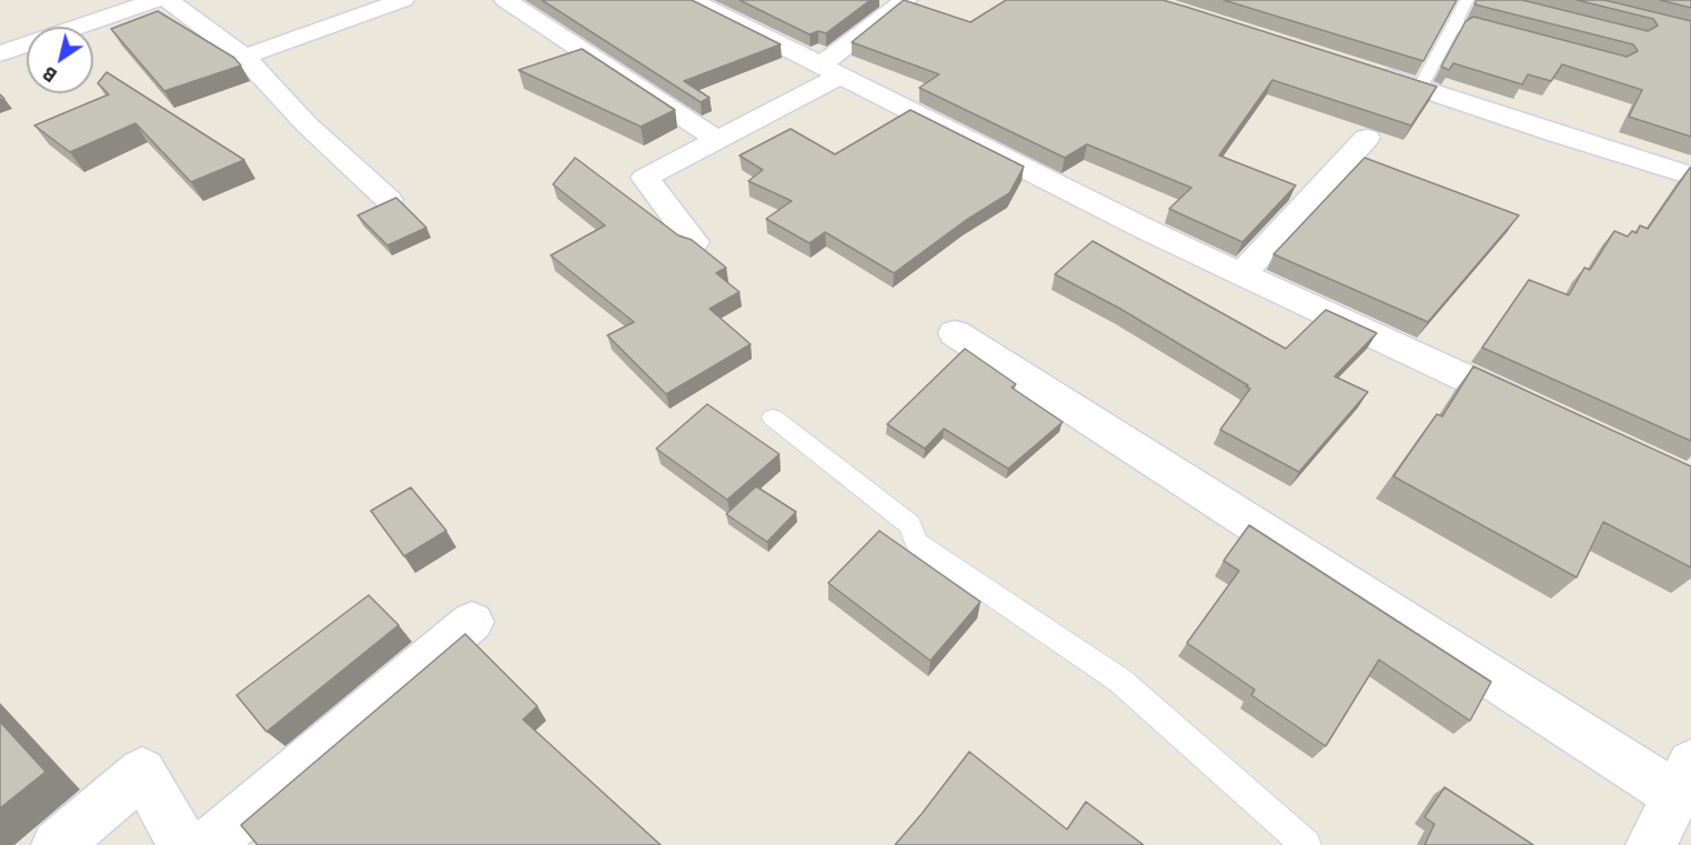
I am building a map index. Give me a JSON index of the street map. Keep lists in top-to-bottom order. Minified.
{"north":"bottom left"}
